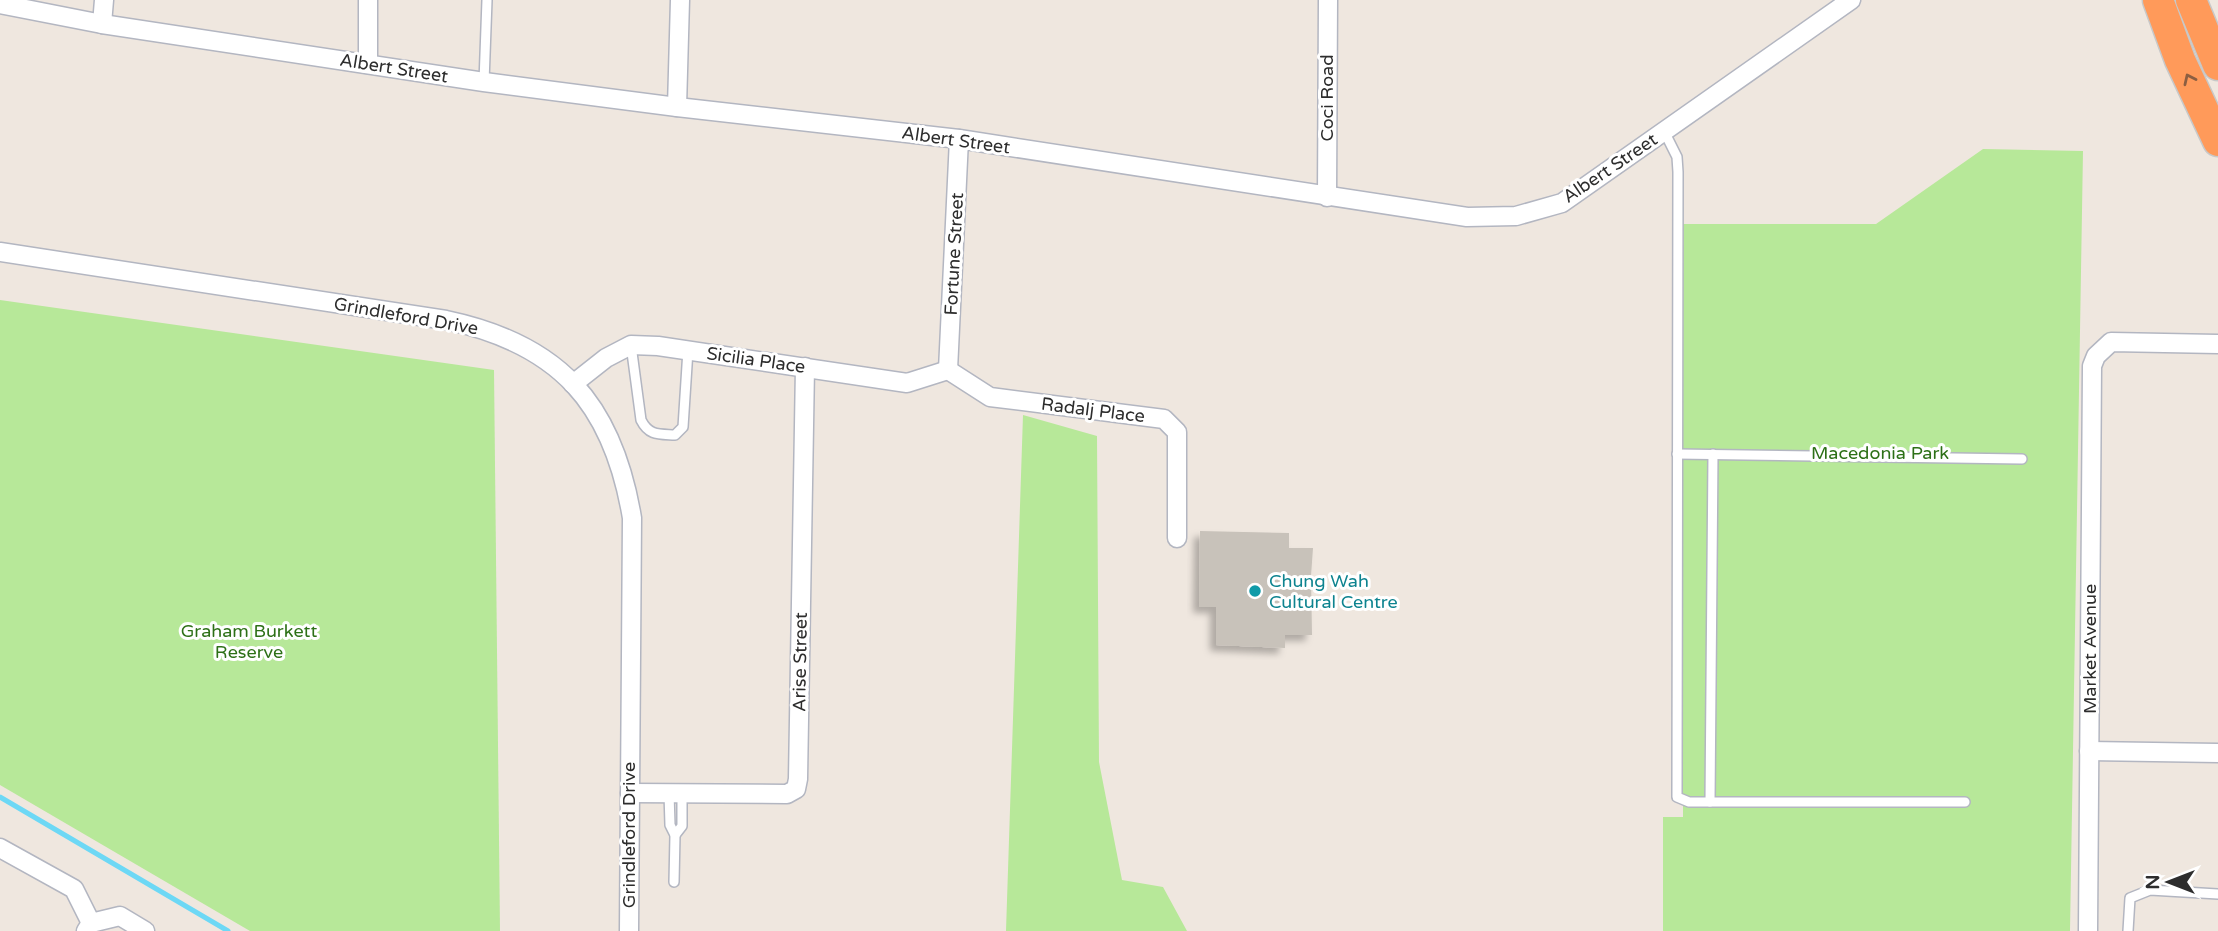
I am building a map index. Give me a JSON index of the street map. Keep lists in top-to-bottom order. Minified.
{"streets":{"street":["Albert Street","Coci Road","Fortune Street","Grindleford Drive","Sicilia Place","Radalj Place","Market Avenue","Arise Street"]},"crossings":[["Albert Street","Coci Road"],["Albert Street","Fortune Street"],["Fortune Street","Sicilia Place"],["Fortune Street","Radalj Place"],["Grindleford Drive","Arise Street"],["Sicilia Place","Radalj Place"],["Sicilia Place","Arise Street"]],"parks":["Macedonia Park","Graham Burkett Reserve"],"places":["Chung Wah Cultural Centre"],"north":"left"}
